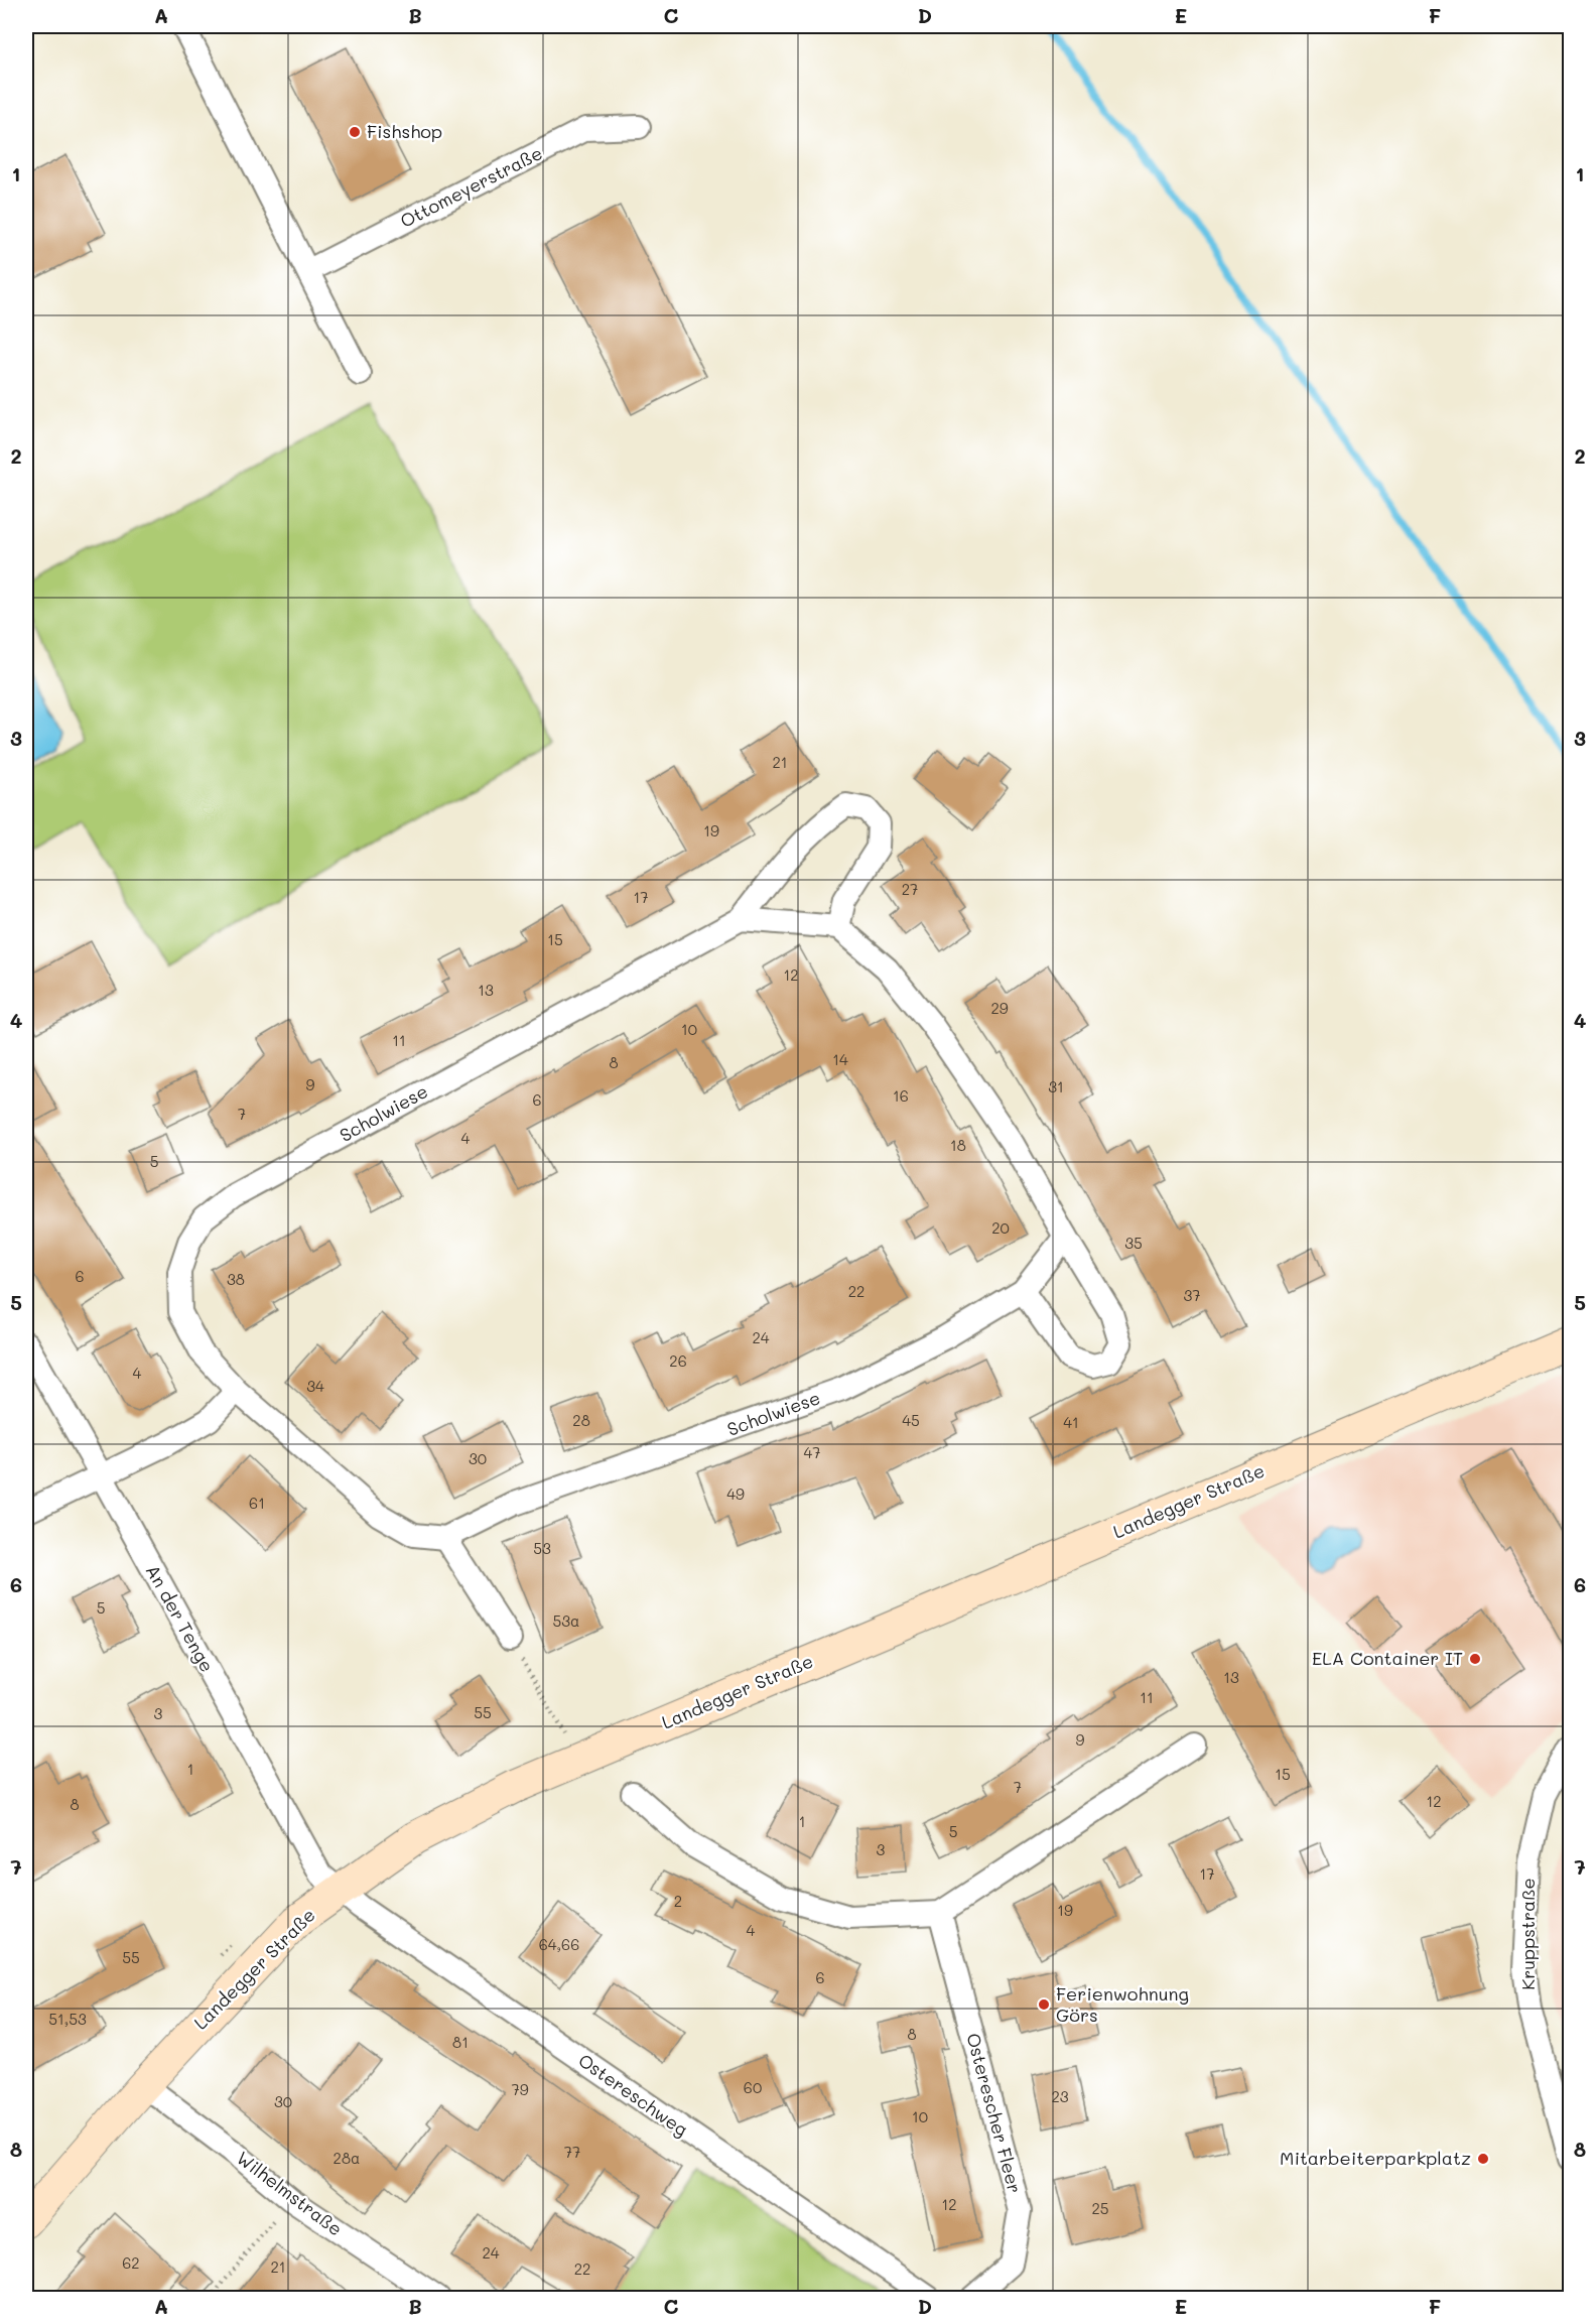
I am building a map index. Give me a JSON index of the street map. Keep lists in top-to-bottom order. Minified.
{"streets":{"main road":["Landegger Straße"],"street":["Ottomeyerstraße","Scholwiese","An der Tenge","Kruppstraße","Ostereschweg","Osterescher Fleer","Wilhelmstraße"]},"crossings":[["Landegger Straße","An der Tenge"],["Landegger Straße","Ostereschweg"],["Landegger Straße","Wilhelmstraße"],["An der Tenge","Ostereschweg"]],"places":["Fishshop","ELA Container IT","Ferienwohnung Görs","Mitarbeiterparkplatz"],"house_numbers":["21","19","27","17","15","12","13","29","10","11","14","8","9","31","16","6","7","4","18","5","20","35","6","38","22","37","24","26","4","34","28","45","41","47","30","49","61","53","5","53a","13","11","55","3","9","1","15","7","12","8","1","5","3","17","2","19","4","64,66","55","6","51,53","8","81","60","79","23","30","10","77","28a","12","25","24","62","21","22"],"grid":{"columns":["A","B","C","D","E","F"],"rows":["1","2","3","4","5","6","7","8"]}}
